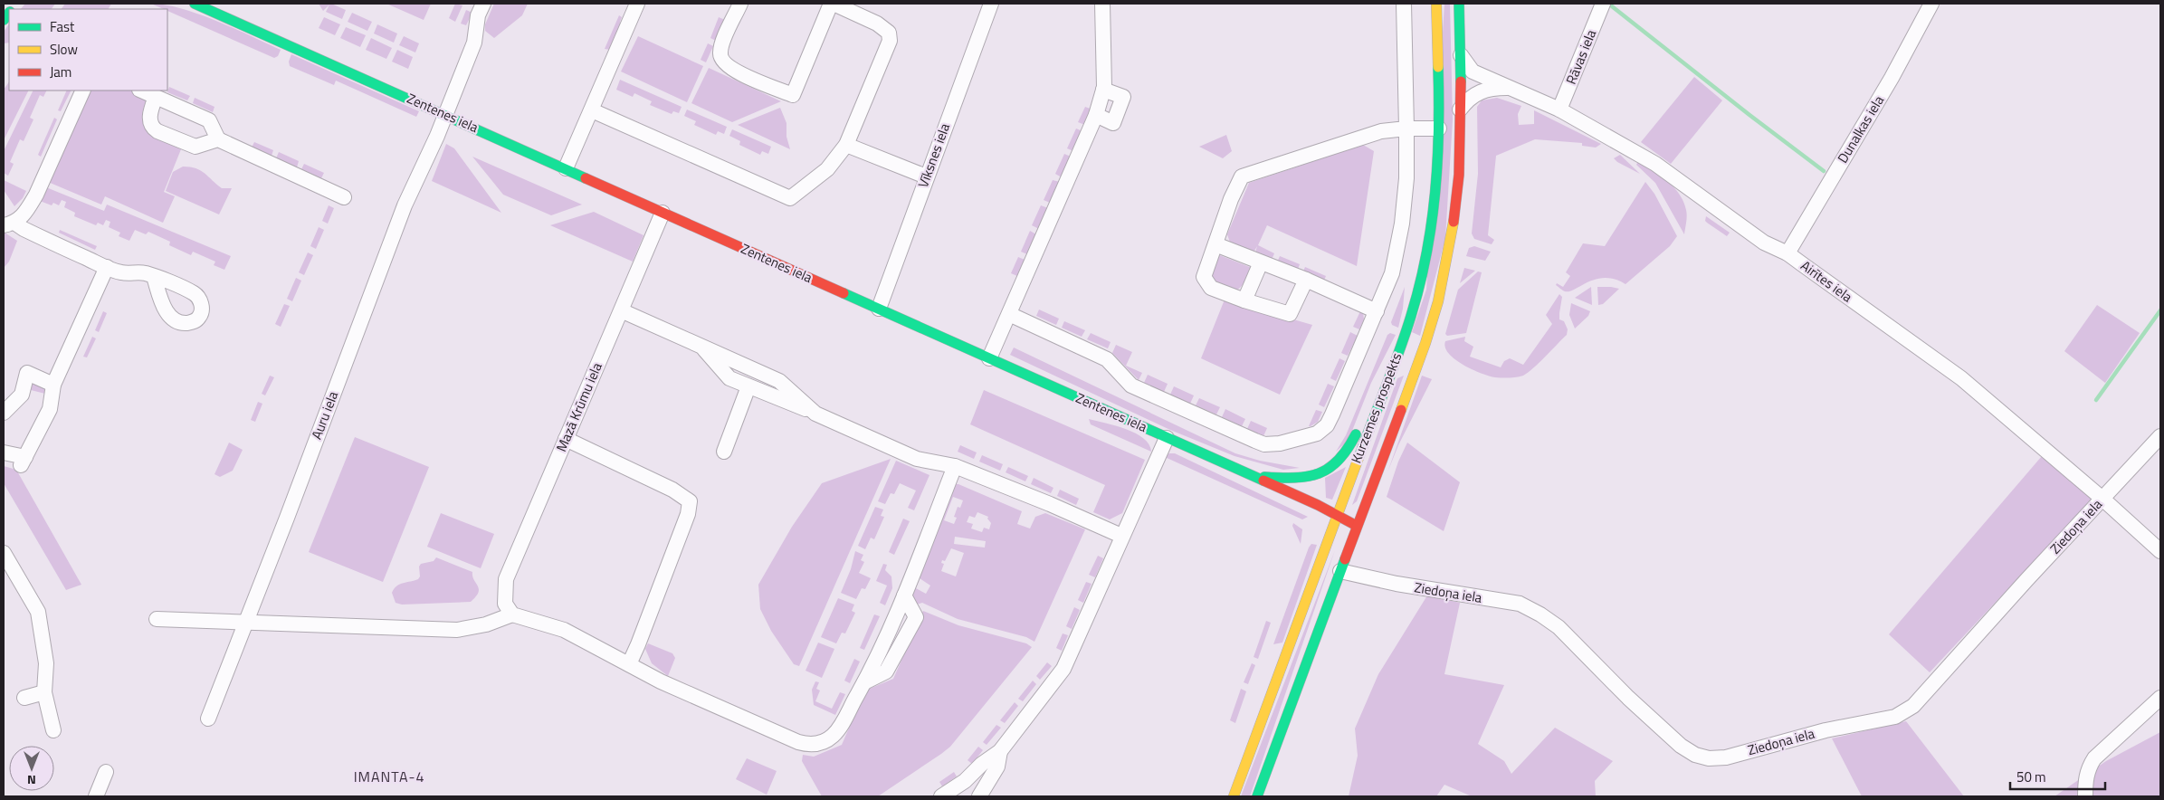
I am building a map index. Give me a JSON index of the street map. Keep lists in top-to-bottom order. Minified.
{"streets":{"main road":["Zentenes iela","Kurzemes prospekts"],"street":["Rāvas iela","Dunalkas iela","Vīksnes iela","Airītes iela","Mazā Krūmu iela","Auru iela","Ziedoņa iela"]},"crossings":[["Rāvas iela","Airītes iela"],["Zentenes iela","Vīksnes iela"],["Zentenes iela","Mazā Krūmu iela"],["Zentenes iela","Kurzemes prospekts"],["Zentenes iela","Auru iela"],["Dunalkas iela","Airītes iela"],["Airītes iela","Kurzemes prospekts"],["Airītes iela","Ziedoņa iela"],["Kurzemes prospekts","Ziedoņa iela"]],"districts":["IMANTA-4"],"legend":["Fast","Slow","Jam"],"scale_bar":"50 m","north":"bottom"}
